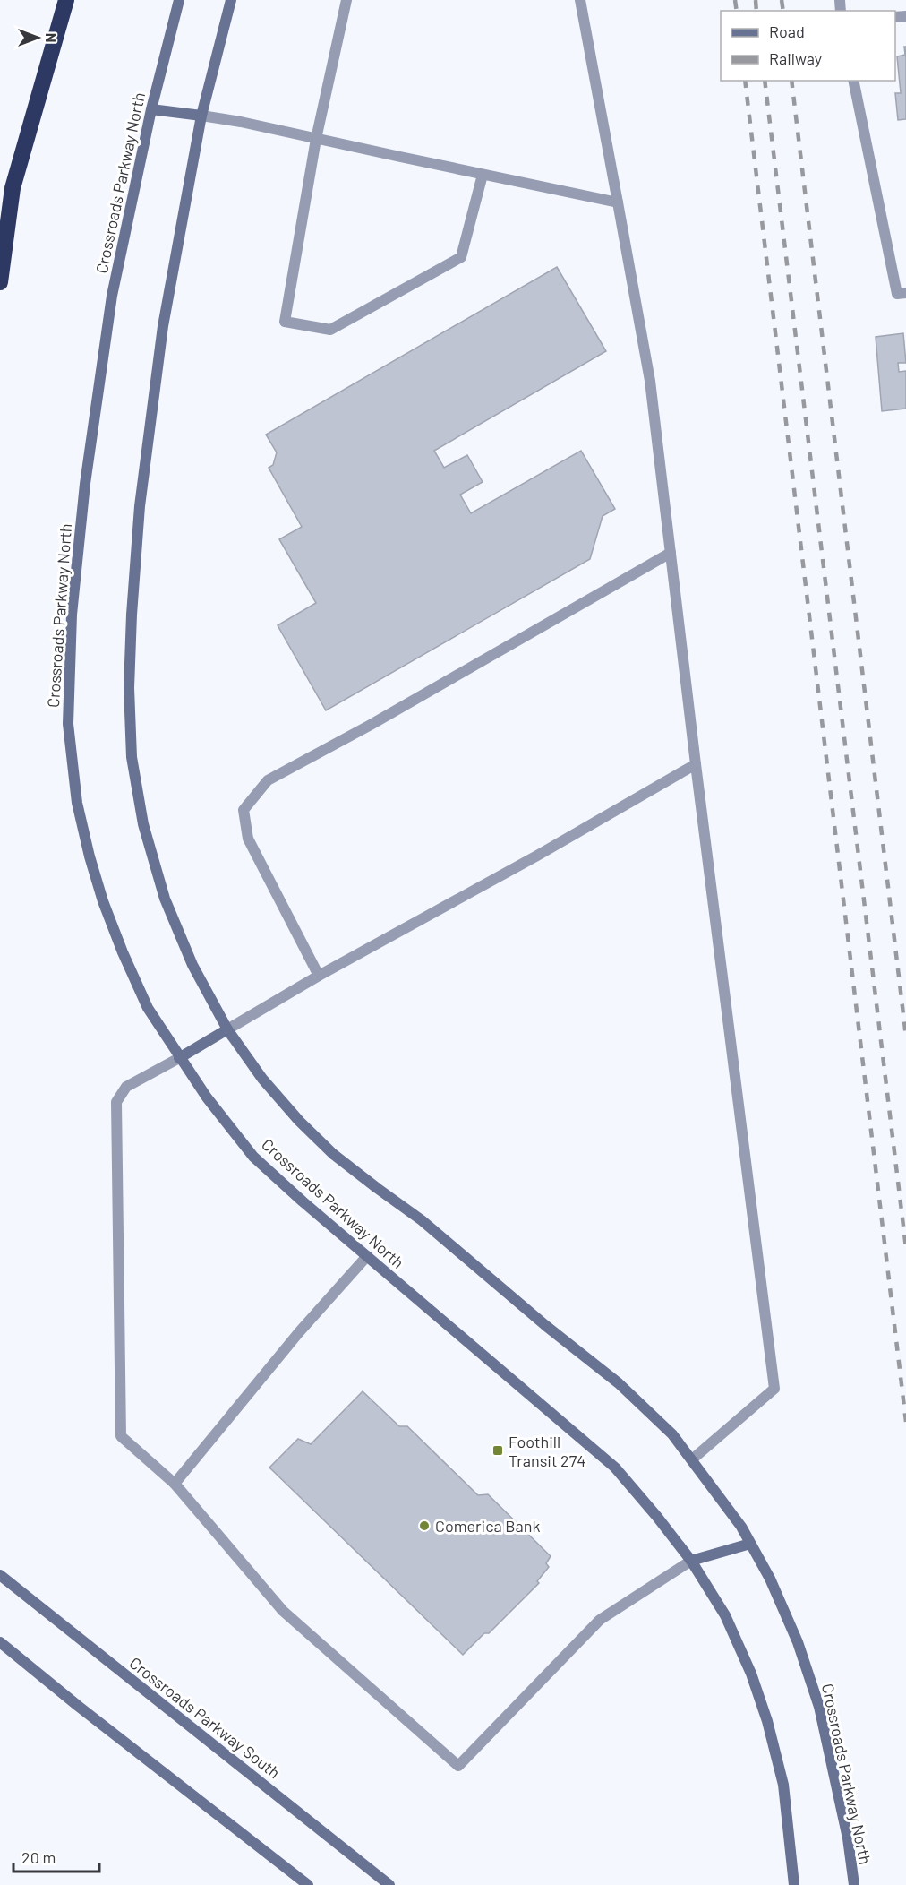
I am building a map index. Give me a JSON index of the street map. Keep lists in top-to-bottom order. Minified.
{"streets":{"street":["Crossroads Parkway North","Crossroads Parkway South"]},"places":{"transit":["Foothill Transit 274"],"other":["Comerica Bank"]},"legend":["Road","Railway"],"scale_bar":"20 m","north":"right"}
